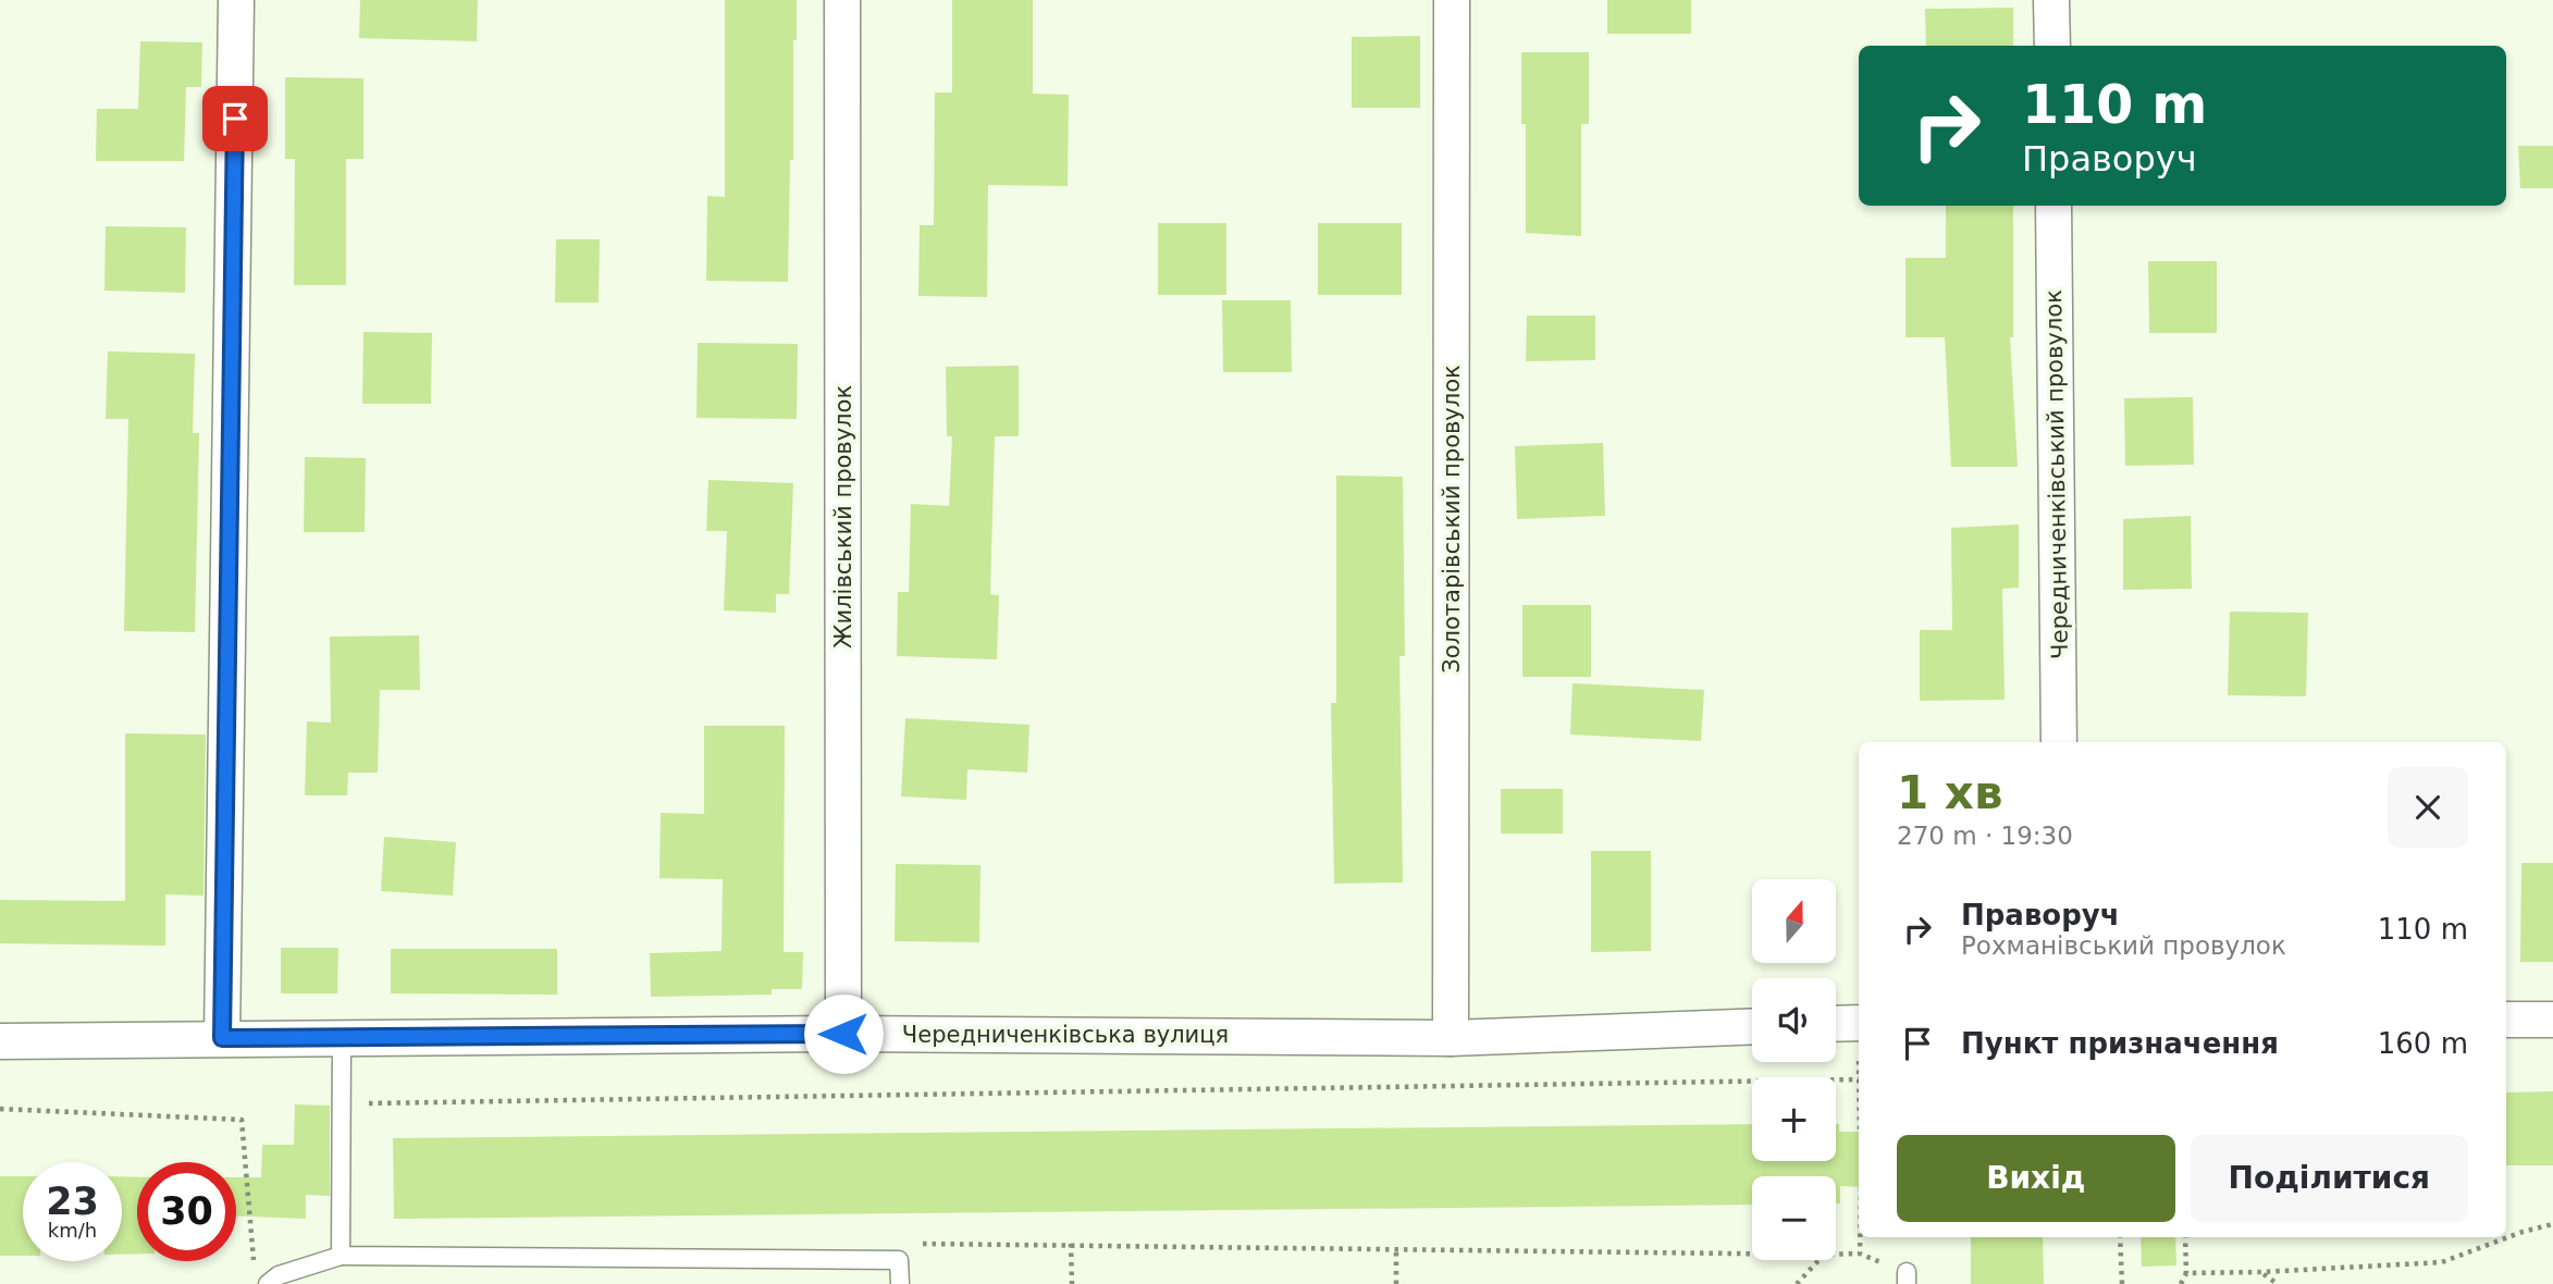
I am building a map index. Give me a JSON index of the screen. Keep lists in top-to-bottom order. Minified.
{"streets":{"street":["Чередниченківський провулок","Жилівський провулок","Золотарівський провулок","Чередниченківська вулиця"]},"crossings":[["Жилівський провулок","Чередниченківська вулиця"],["Золотарівський провулок","Чередниченківська вулиця"]],"north":"top","page":{"turn":["110 m","Праворуч"],"heading":["1 хв","270 m · 19:30"],"list":[{"name":"Праворуч","note":"Рохманівський провулок","value":"110 m"},{"name":"Пункт призначення","value":"160 m"}],"map_buttons":["+","−"],"buttons":["Вихід","Поділитися"],"speed":"23 km/h","limit":"30"}}
